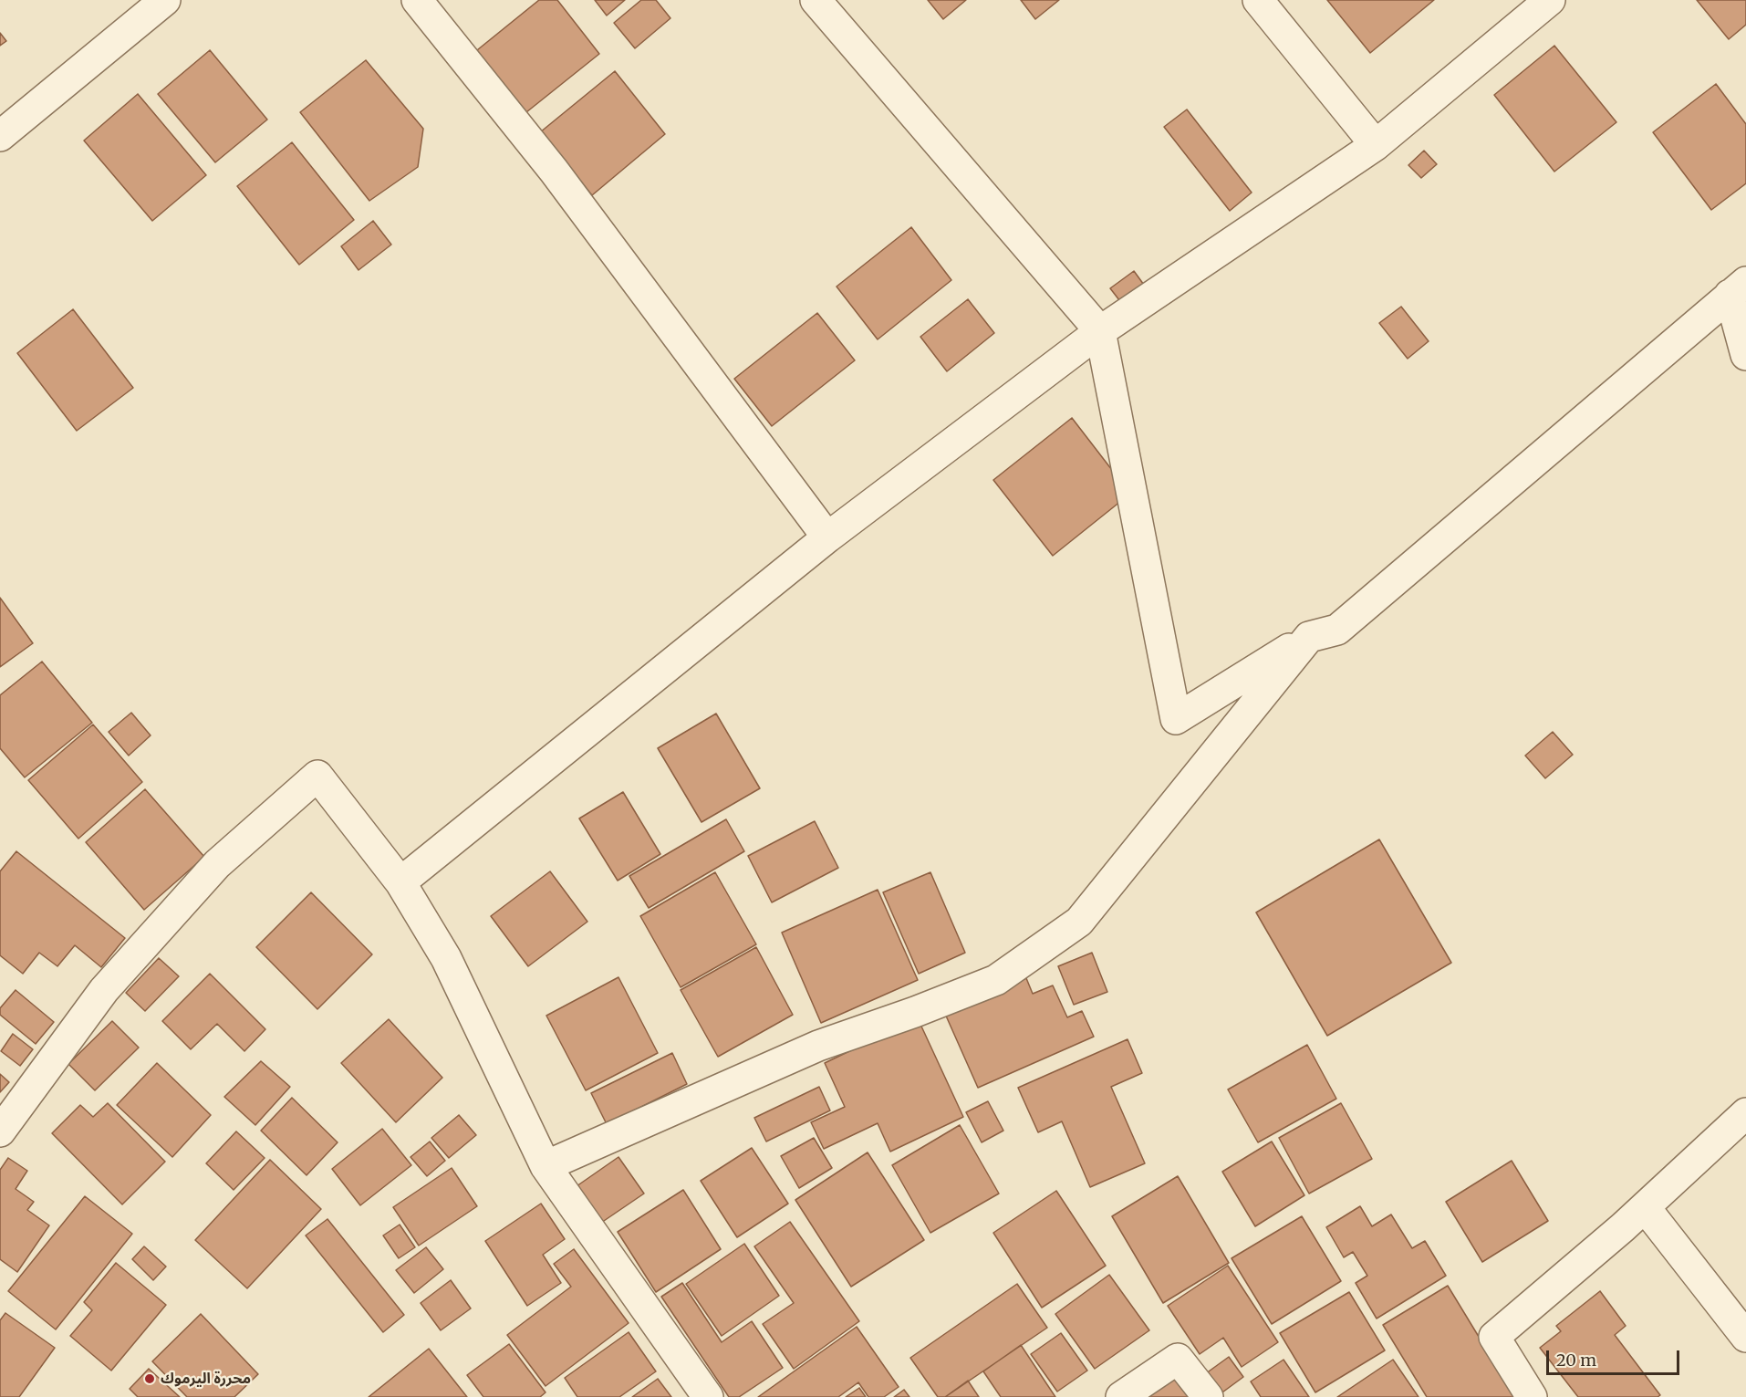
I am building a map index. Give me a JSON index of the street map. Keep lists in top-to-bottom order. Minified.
{"places":["محررة اليرموك"],"scale_bar":"20 m"}
